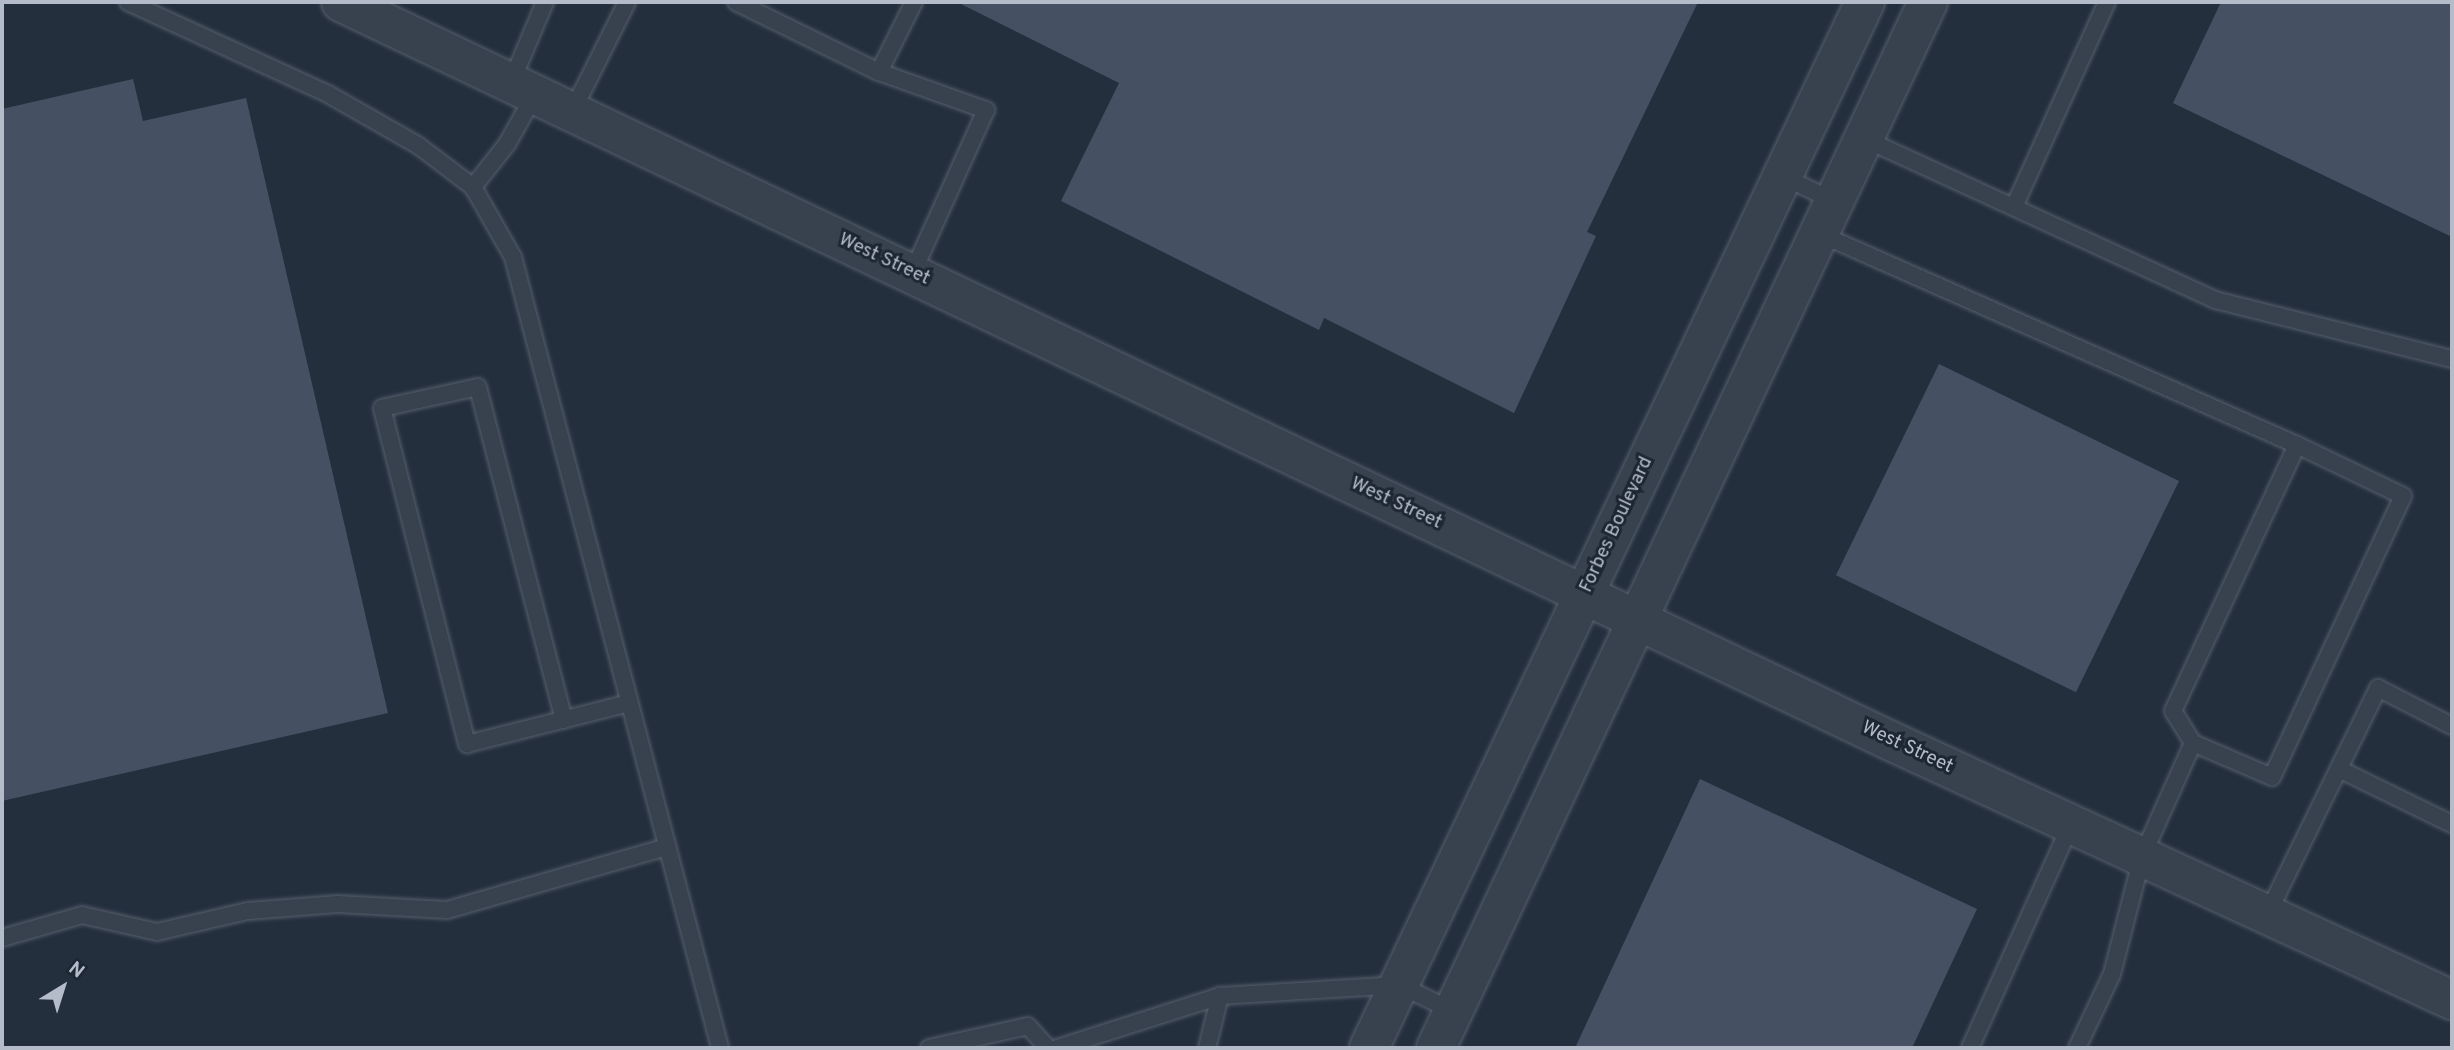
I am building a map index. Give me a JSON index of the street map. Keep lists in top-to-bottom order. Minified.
{"streets":{"street":["West Street","Forbes Boulevard"]},"crossings":[["West Street","Forbes Boulevard"]],"north":"top right"}
